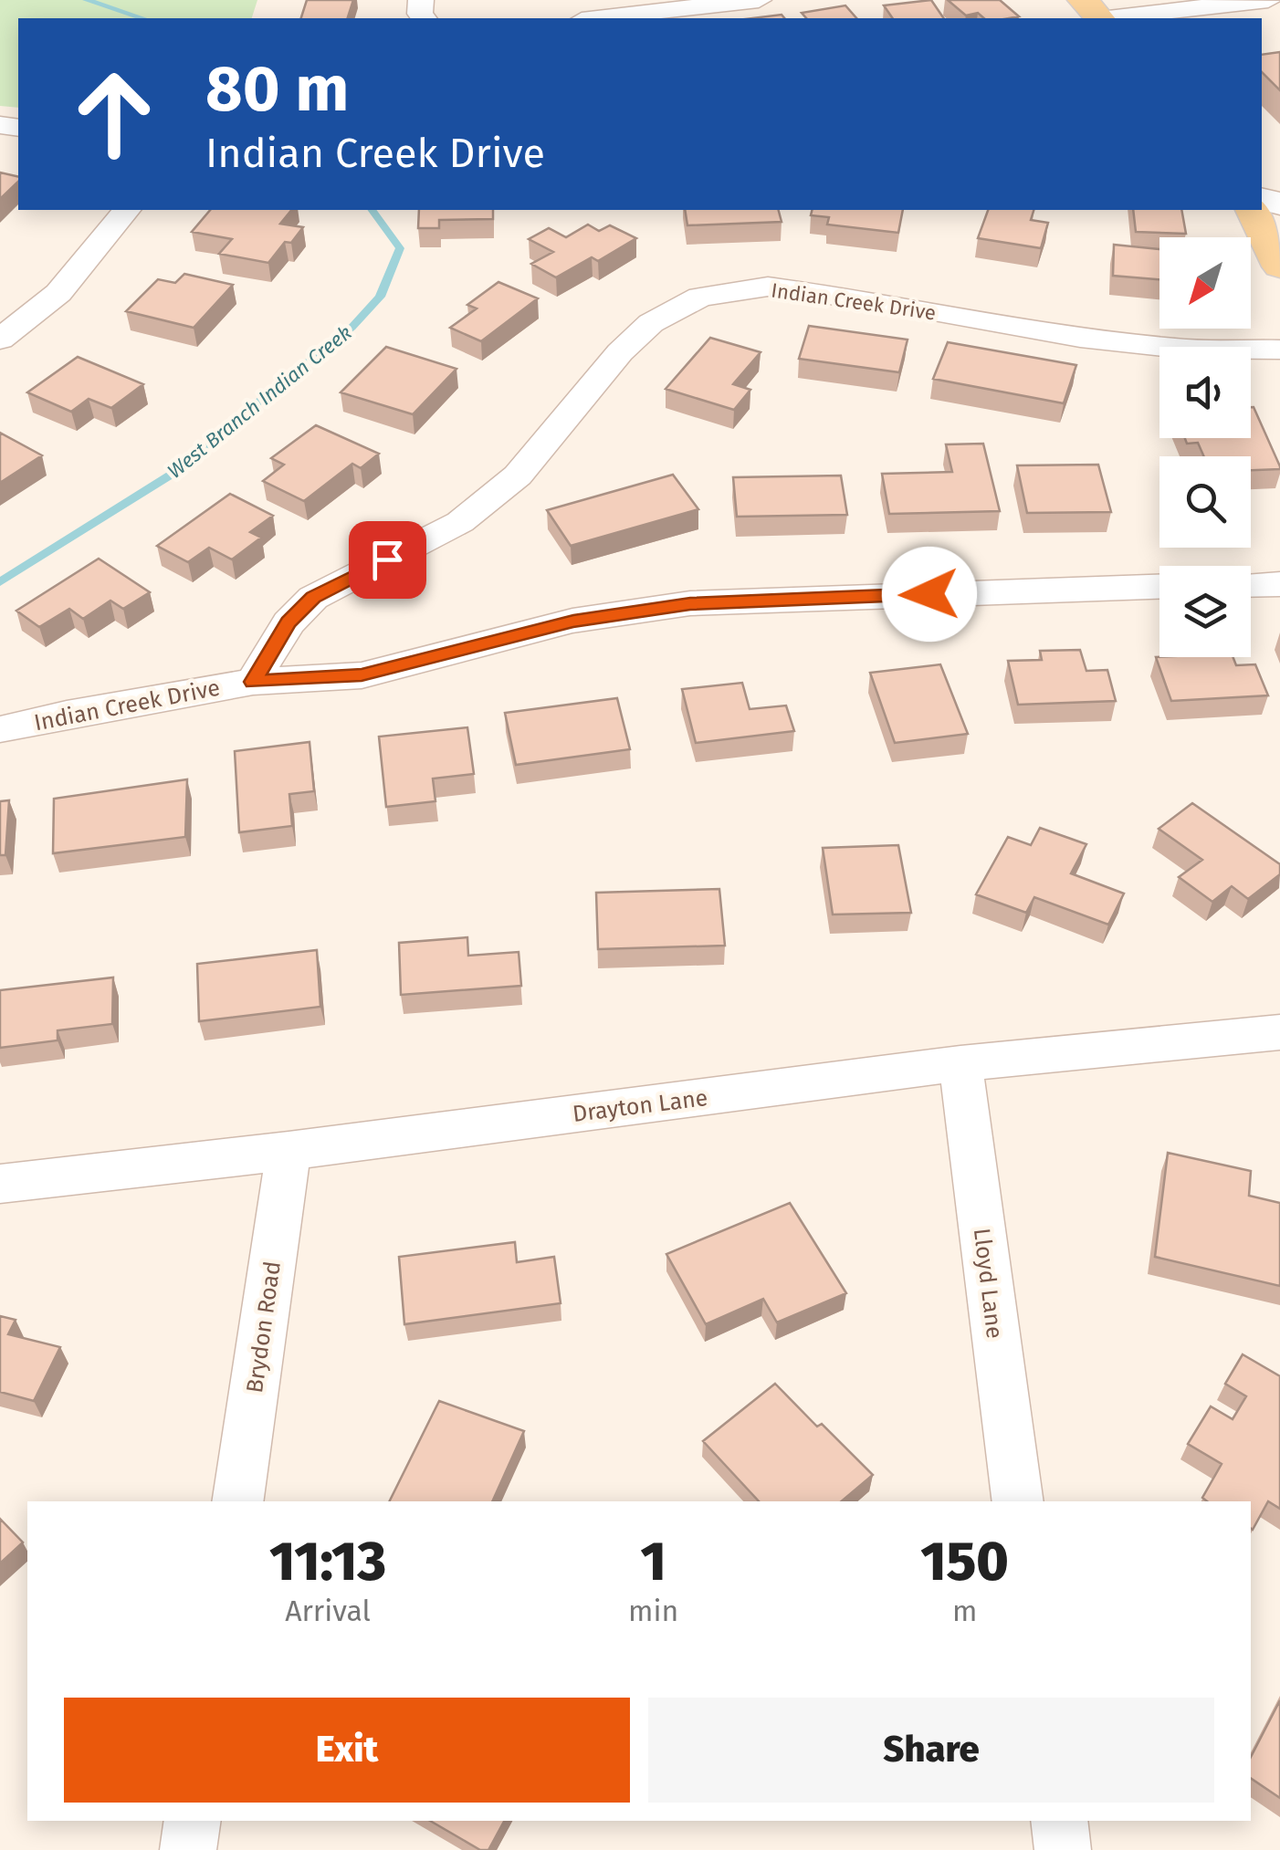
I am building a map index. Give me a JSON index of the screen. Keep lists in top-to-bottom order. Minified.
{"streets":{"street":["Indian Creek Drive","Drayton Lane","Lloyd Lane","Brydon Road"]},"crossings":[["Drayton Lane","Lloyd Lane"],["Drayton Lane","Brydon Road"]],"water":["West Branch Indian Creek"],"north":"bottom left","page":{"turn":["80 m","Indian Creek Drive"],"eta":["11:13","Arrival","1","min","150","m"],"buttons":["Exit","Share"]}}
